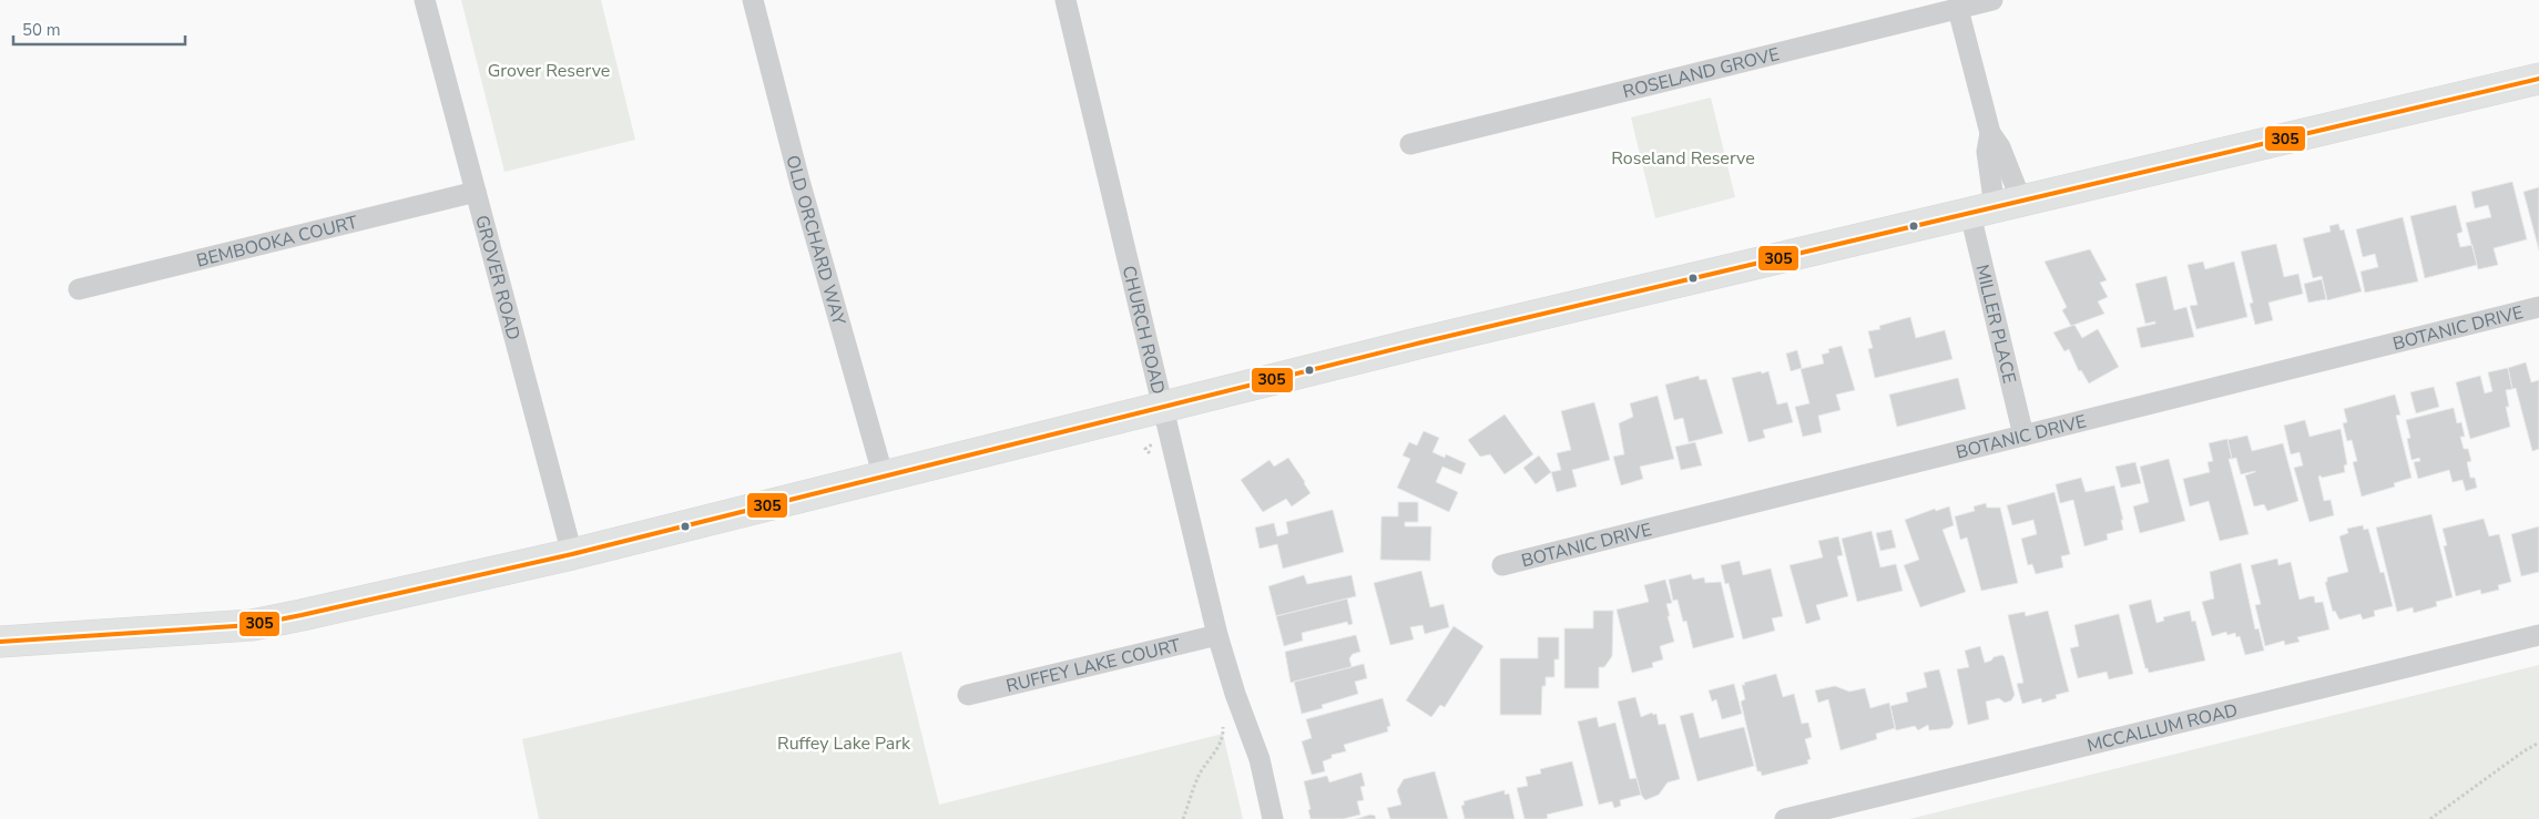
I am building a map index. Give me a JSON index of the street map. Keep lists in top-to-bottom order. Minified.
{"streets":{"street":["ROSELAND GROVE","OLD ORCHARD WAY","BEMBOOKA COURT","GROVER ROAD","MILLER PLACE","BOTANIC DRIVE","CHURCH ROAD","RUFFEY LAKE COURT","MCCALLUM ROAD"]},"crossings":[["ROSELAND GROVE","MILLER PLACE"],["BEMBOOKA COURT","GROVER ROAD"],["MILLER PLACE","BOTANIC DRIVE"],["CHURCH ROAD","RUFFEY LAKE COURT"]],"parks":["Grover Reserve","Roseland Reserve","Ruffey Lake Park"],"lines":["transit line 305"],"scale_bar":"50 m"}
